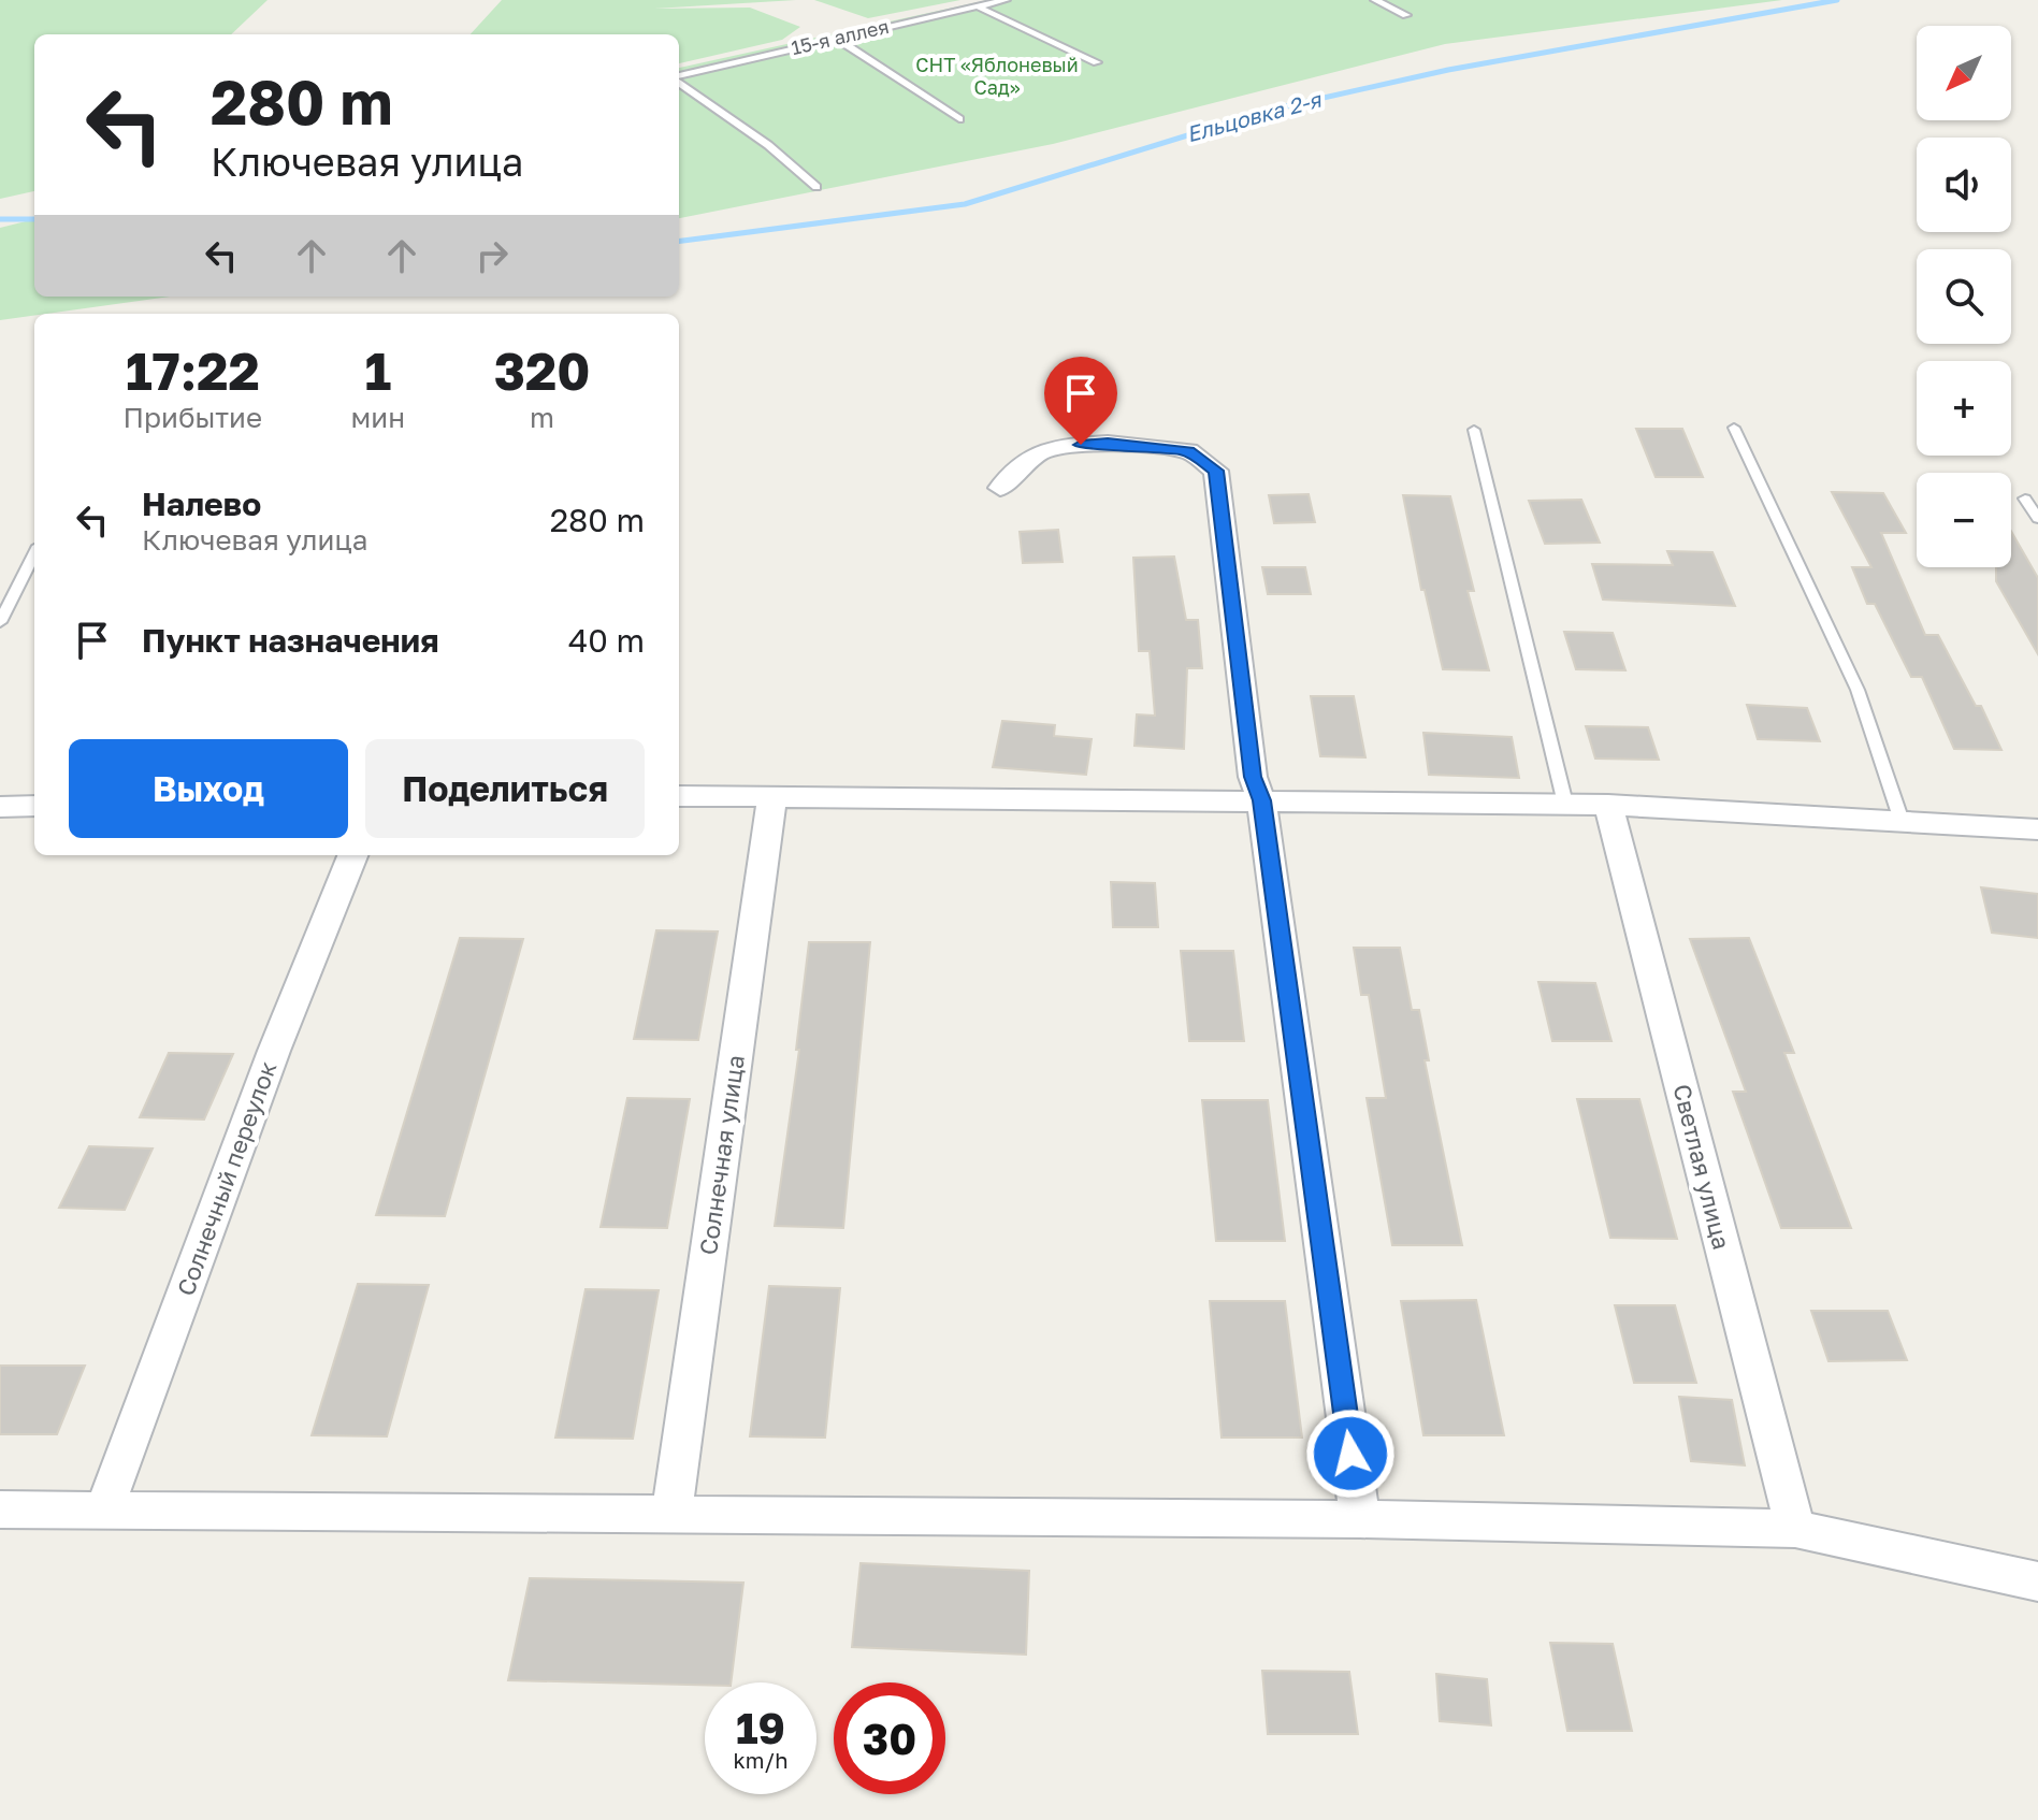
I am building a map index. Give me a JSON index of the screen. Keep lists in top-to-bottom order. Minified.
{"streets":{"street":["Солнечная улица","Светлая улица","Солнечный переулок"],"lane":["15-я аллея"]},"water":["Ельцовка 2-я"],"parks":["СНТ «Яблоневый Сад»"],"north":"bottom left","page":{"map_buttons":["+","−"],"turn":["280 m","Ключевая улица"],"eta":["17:22","Прибытие","1","мин","320","m"],"list":[{"name":"Налево","note":"Ключевая улица","value":"280 m"},{"name":"Пункт назначения","value":"40 m"}],"buttons":["Выход","Поделиться"],"speed":"19 km/h","limit":"30"}}
